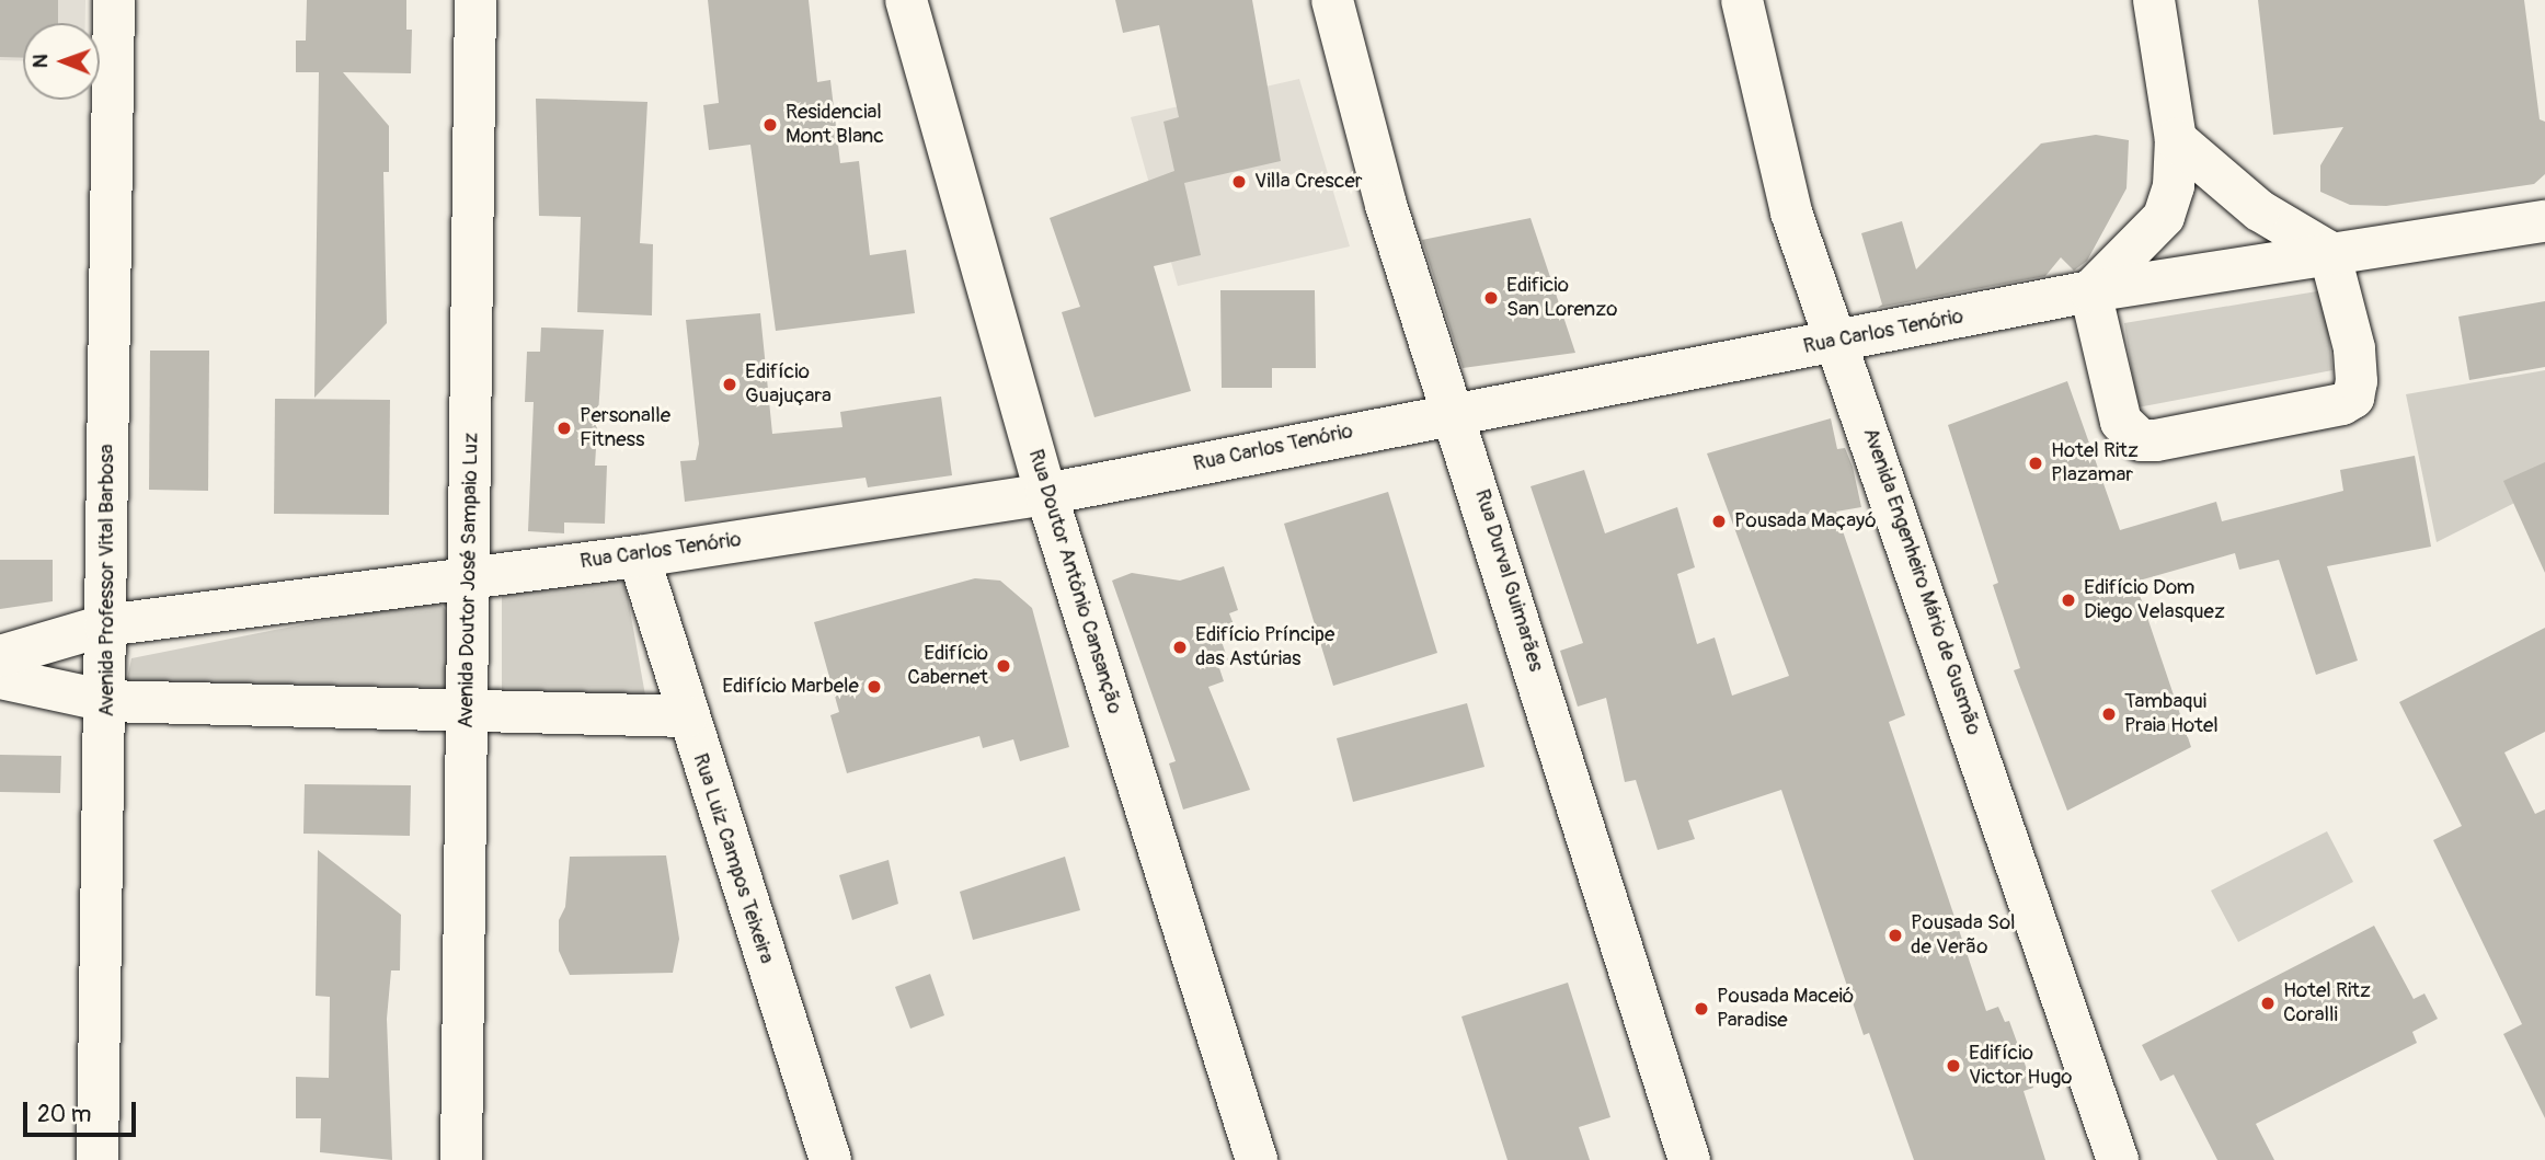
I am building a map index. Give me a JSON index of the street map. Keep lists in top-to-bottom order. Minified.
{"streets":{"street":["Rua Carlos Tenório","Avenida Professor Vital Barbosa","Avenida Doutor José Sampaio Luz","Rua Durval Guimarães","Rua Doutor Antônio Cansanção","Avenida Engenheiro Mário de Gusmão","Rua Luiz Campos Teixeira"]},"crossings":[["Rua Carlos Tenório","Avenida Professor Vital Barbosa"],["Rua Carlos Tenório","Avenida Doutor José Sampaio Luz"],["Rua Carlos Tenório","Rua Durval Guimarães"],["Rua Carlos Tenório","Rua Doutor Antônio Cansanção"],["Rua Carlos Tenório","Avenida Engenheiro Mário de Gusmão"],["Rua Carlos Tenório","Rua Luiz Campos Teixeira"]],"places":["Residencial Mont Blanc","Villa Crescer","Edificio San Lorenzo","Edifício Guajuçara","Personalle Fitness","Hotel Ritz Plazamar","Pousada Maçayó","Edifício Dom Diego Velasquez","Edifício Príncipe das Astúrias","Edifício Cabernet","Edifício Marbele","Tambaqui Praia Hotel","Pousada Sol de Verão","Hotel Ritz Coralli","Pousada Maceió Paradise","Edifício Victor Hugo"],"scale_bar":"20 m","north":"left"}
